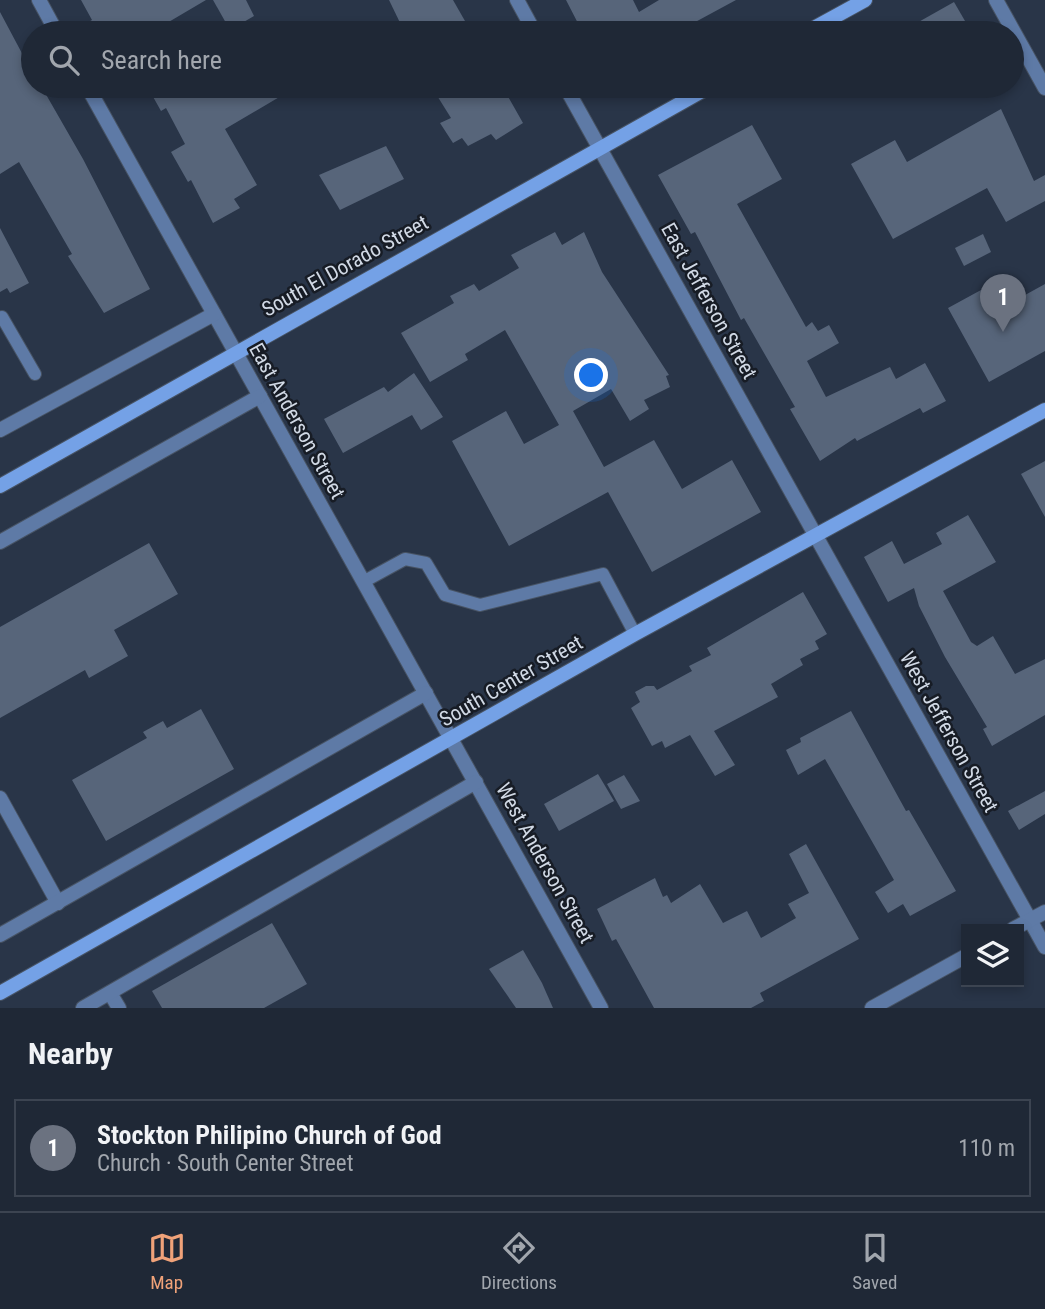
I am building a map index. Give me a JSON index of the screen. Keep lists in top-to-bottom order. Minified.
{"streets":{"main road":["South El Dorado Street","South Center Street"],"street":["East Jefferson Street","East Anderson Street","West Jefferson Street","West Anderson Street"]},"crossings":[["South El Dorado Street","East Jefferson Street"],["South El Dorado Street","East Anderson Street"],["East Jefferson Street","South Center Street"],["East Jefferson Street","West Jefferson Street"],["East Anderson Street","South Center Street"],["East Anderson Street","West Anderson Street"],["South Center Street","West Jefferson Street"],["South Center Street","West Anderson Street"]],"page":{"search":"Search here","pins":"1","heading":"Nearby","list":[{"mark":"1","name":"Stockton Philipino Church of God","note":"Church · South Center Street","value":"110 m"}],"nav":["Map","Directions","Saved"]}}
